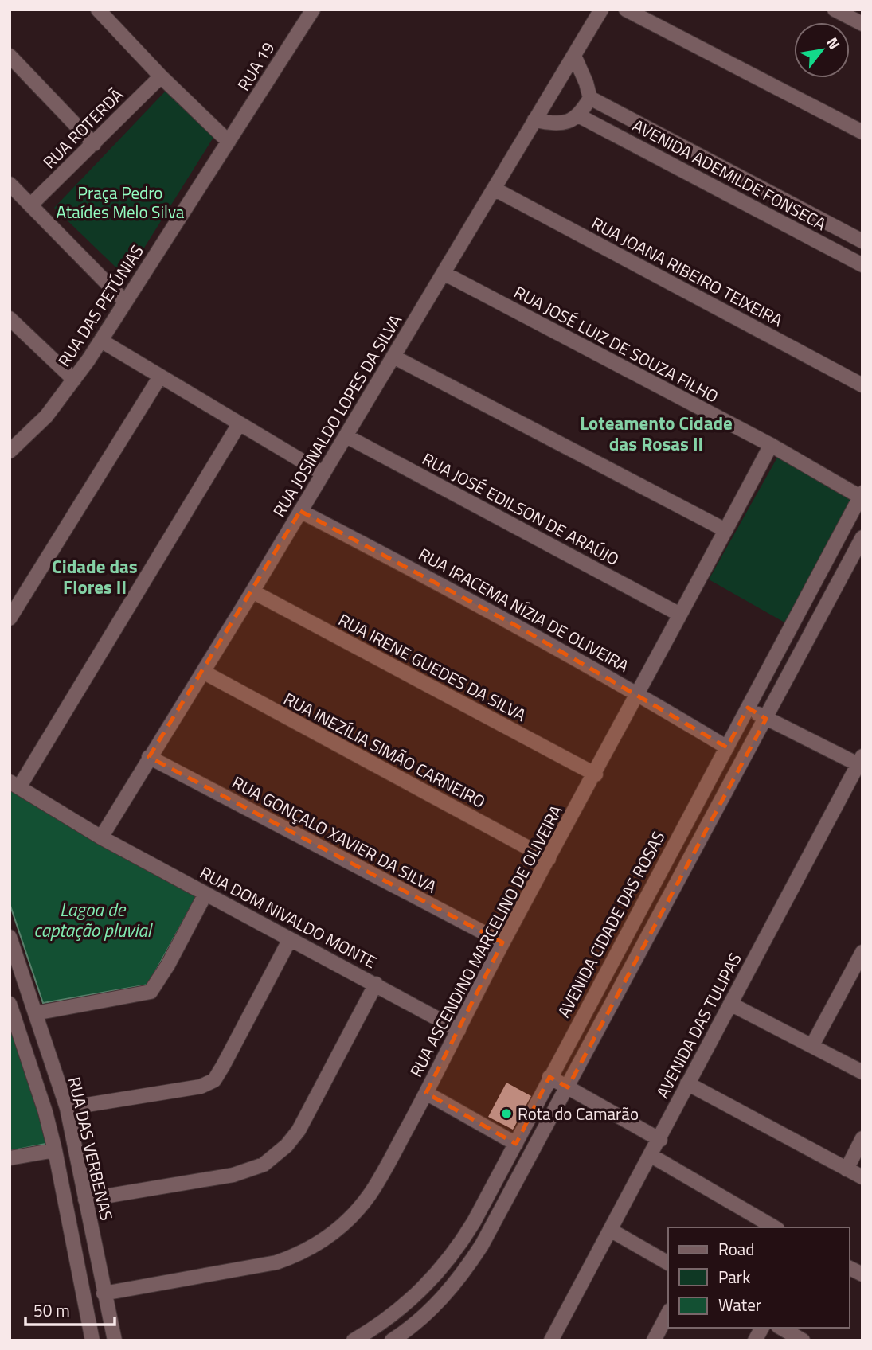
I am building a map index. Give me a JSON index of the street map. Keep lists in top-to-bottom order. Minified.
{"streets":{"street":["RUA 19","RUA ROTERDÃ","AVENIDA ADEMILDE FONSECA","RUA JOANA RIBEIRO TEIXEIRA","RUA DAS PETÚNIAS","RUA JOSÉ LUIZ DE SOUZA FILHO","RUA JOSINALDO LOPES DA SILVA","RUA JOSÉ EDILSON DE ARAÚJO","RUA IRACEMA NÍZIA DE OLIVEIRA","RUA IRENE GUEDES DA SILVA","RUA INEZÍLIA SIMÃO CARNEIRO","RUA GONÇALO XAVIER DA SILVA","RUA DOM NIVALDO MONTE","AVENIDA CIDADE DAS ROSAS","RUA ASCENDINO MARCELINO DE OLIVEIRA","AVENIDA DAS TULIPAS","RUA DAS VERBENAS"]},"crossings":[["RUA 19","RUA DAS PETÚNIAS"],["RUA JOANA RIBEIRO TEIXEIRA","RUA JOSINALDO LOPES DA SILVA"],["RUA JOSÉ LUIZ DE SOUZA FILHO","RUA JOSINALDO LOPES DA SILVA"],["RUA JOSÉ LUIZ DE SOUZA FILHO","AVENIDA CIDADE DAS ROSAS"],["RUA JOSÉ LUIZ DE SOUZA FILHO","RUA ASCENDINO MARCELINO DE OLIVEIRA"],["RUA JOSINALDO LOPES DA SILVA","RUA JOSÉ EDILSON DE ARAÚJO"],["RUA JOSINALDO LOPES DA SILVA","RUA IRACEMA NÍZIA DE OLIVEIRA"],["RUA JOSINALDO LOPES DA SILVA","RUA IRENE GUEDES DA SILVA"],["RUA JOSINALDO LOPES DA SILVA","RUA INEZÍLIA SIMÃO CARNEIRO"],["RUA JOSINALDO LOPES DA SILVA","RUA GONÇALO XAVIER DA SILVA"],["RUA JOSINALDO LOPES DA SILVA","RUA DOM NIVALDO MONTE"],["RUA JOSÉ EDILSON DE ARAÚJO","RUA ASCENDINO MARCELINO DE OLIVEIRA"],["RUA IRACEMA NÍZIA DE OLIVEIRA","AVENIDA CIDADE DAS ROSAS"],["RUA IRACEMA NÍZIA DE OLIVEIRA","RUA ASCENDINO MARCELINO DE OLIVEIRA"],["RUA IRENE GUEDES DA SILVA","RUA ASCENDINO MARCELINO DE OLIVEIRA"],["RUA INEZÍLIA SIMÃO CARNEIRO","RUA ASCENDINO MARCELINO DE OLIVEIRA"],["RUA GONÇALO XAVIER DA SILVA","RUA ASCENDINO MARCELINO DE OLIVEIRA"],["RUA DOM NIVALDO MONTE","RUA ASCENDINO MARCELINO DE OLIVEIRA"],["RUA ASCENDINO MARCELINO DE OLIVEIRA","RUA DAS VERBENAS"]],"districts":["Loteamento Cidade das Rosas II","Cidade das Flores II"],"water":["Lagoa de captação pluvial"],"parks":["Praça Pedro Ataídes Melo Silva"],"places":["Rota do Camarão"],"legend":["Road","Park","Water"],"scale_bar":"50 m","north":"top right"}
